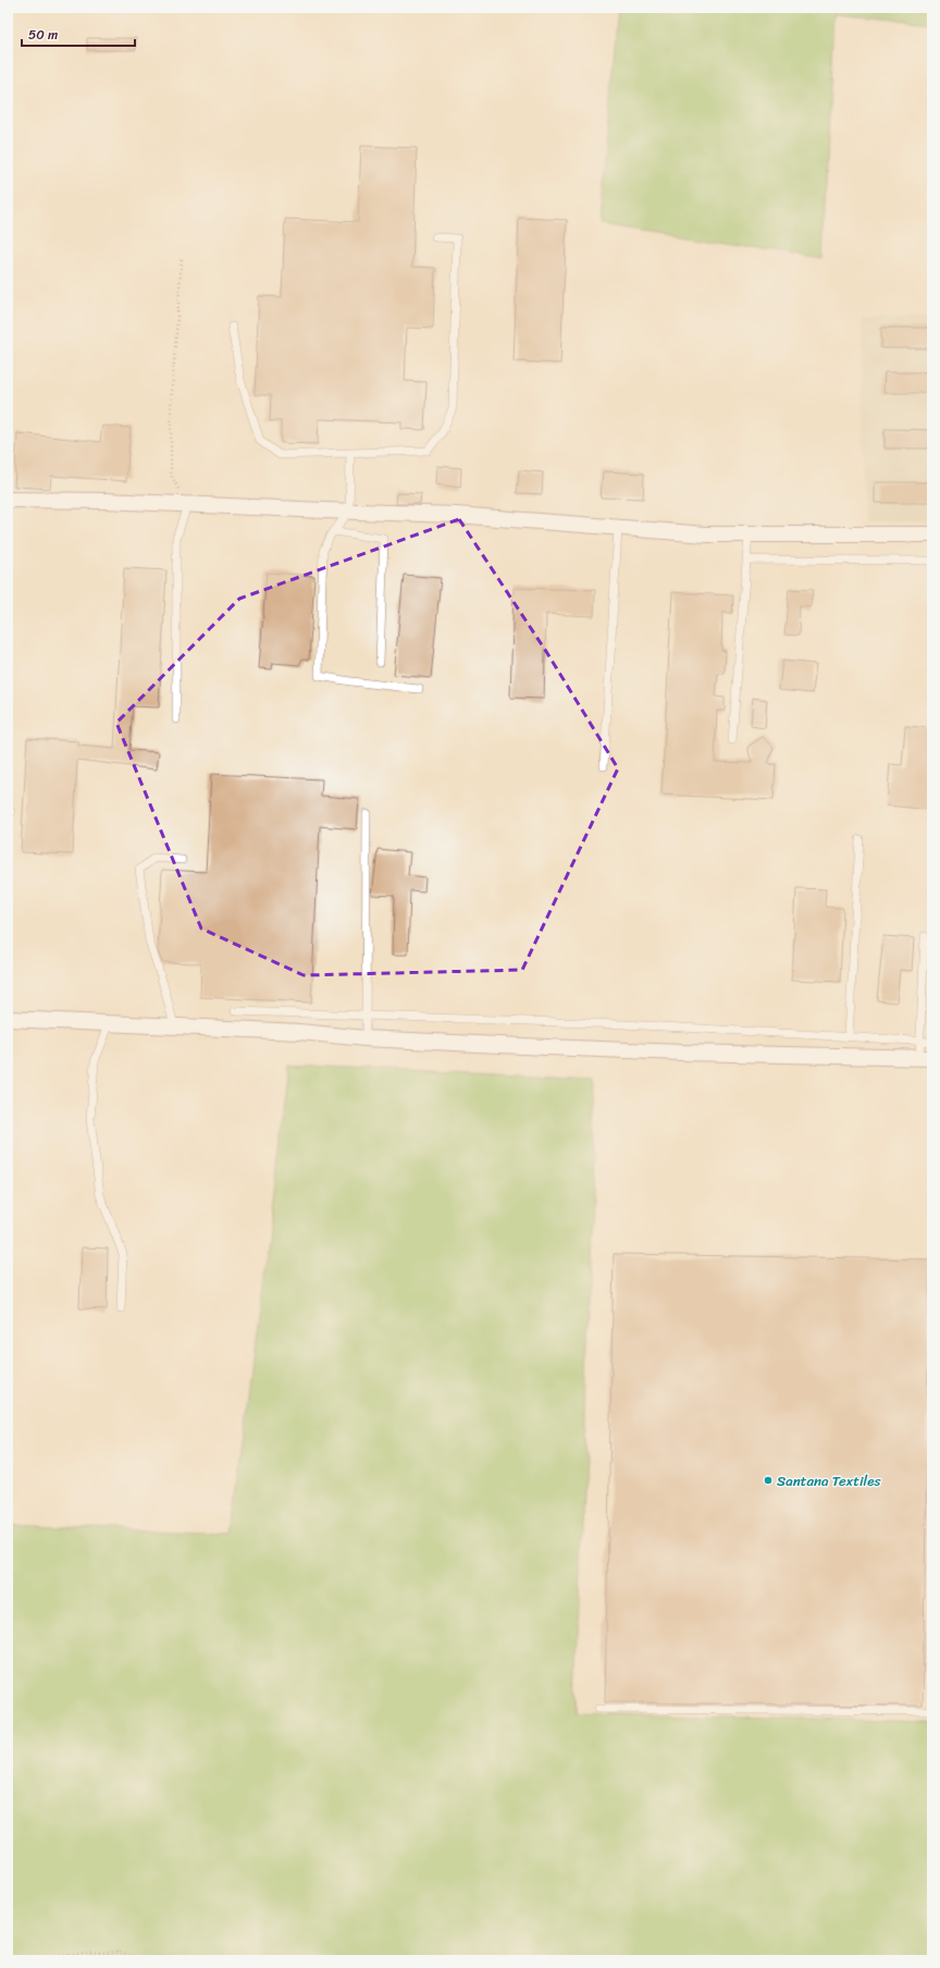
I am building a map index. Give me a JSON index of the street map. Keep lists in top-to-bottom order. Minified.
{"places":["Santana Textiles"],"scale_bar":"50 m"}
